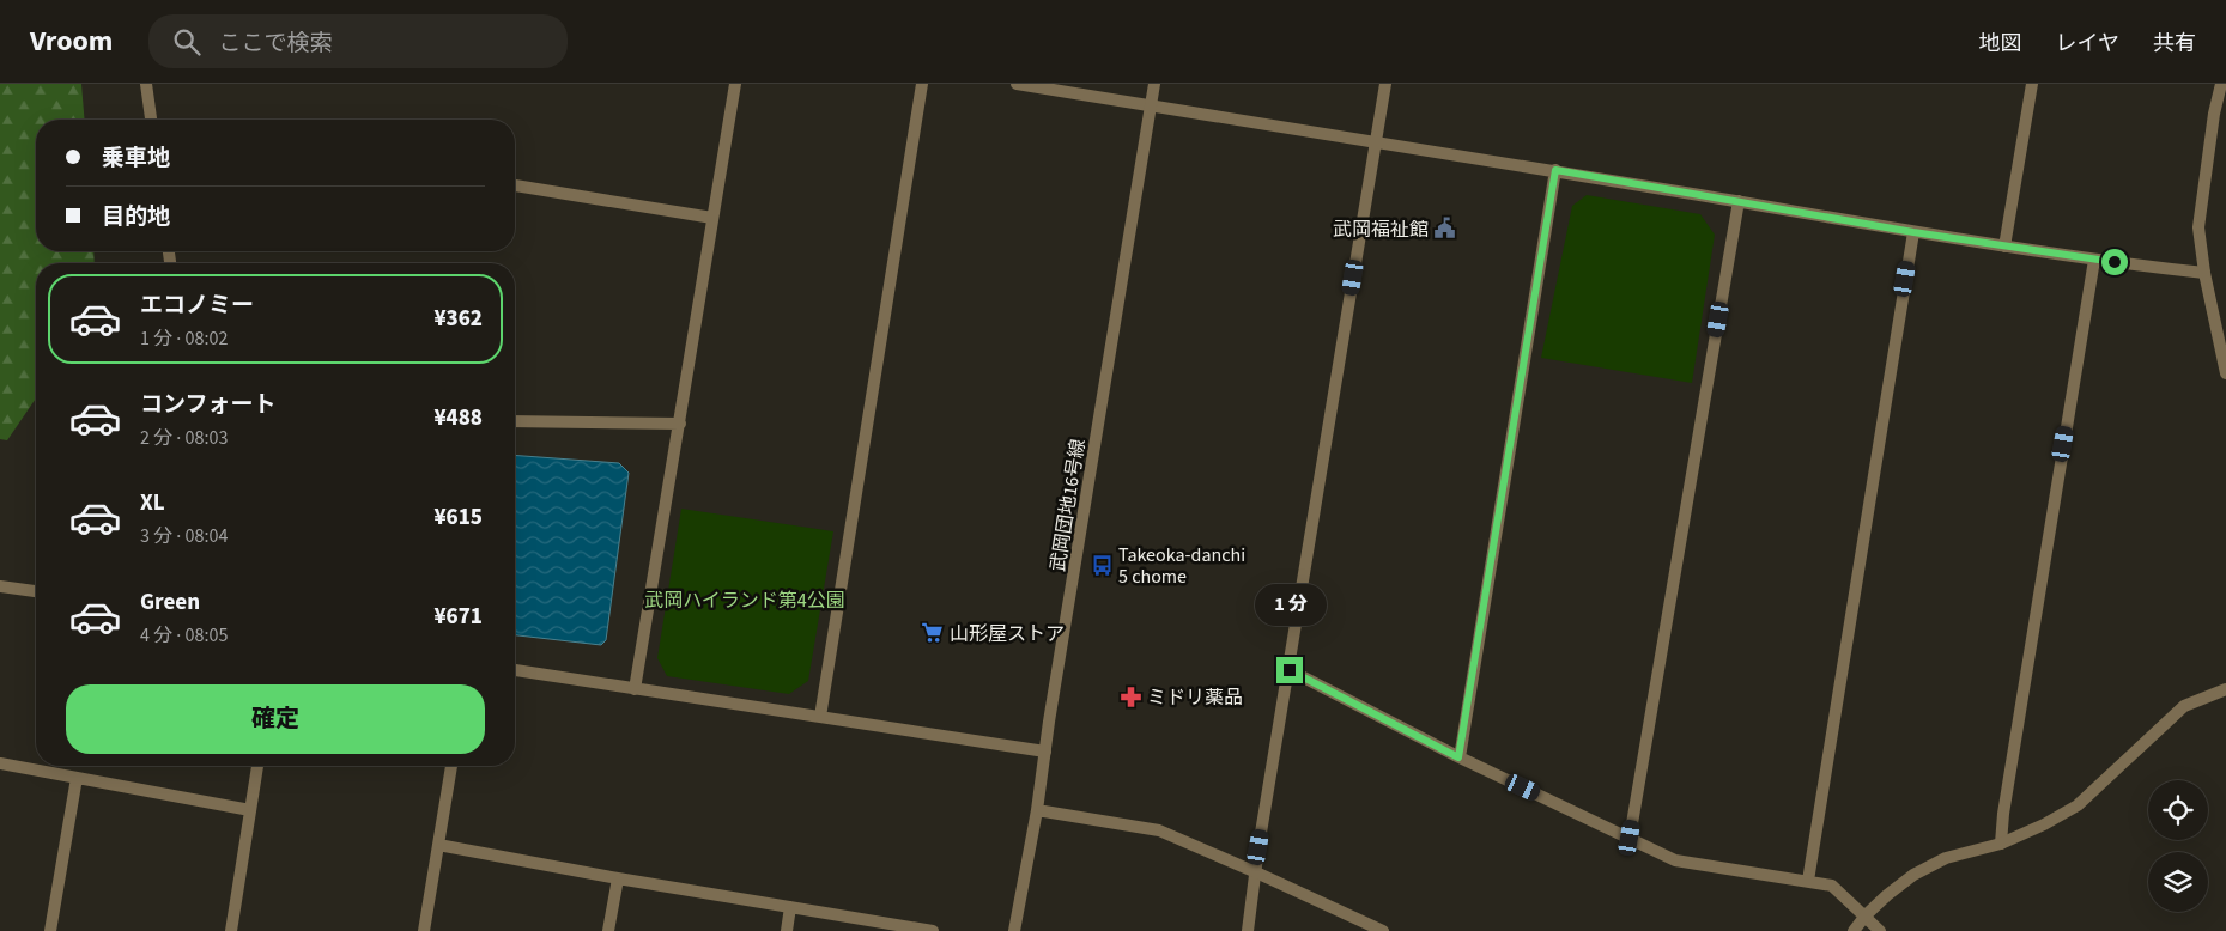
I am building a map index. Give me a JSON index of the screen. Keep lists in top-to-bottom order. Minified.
{"streets":{"street":["武岡団地16号線"]},"parks":["武岡ハイランド第4公園"],"places":{"public building":["武岡福祉館"],"bus stop":["Takeoka-danchi 5 chome"],"supermarket":["山形屋ストア"],"pharmacy":["ミドリ薬品"]},"page":{"header":"Vroom","search":"ここで検索","nav":["地図","レイヤ","共有"],"banner":["乗車地","目的地"],"list":[{"name":"エコノミー","note":"1 分 · 08:02","value":"¥362"},{"name":"コンフォート","note":"2 分 · 08:03","value":"¥488"},{"name":"XL","note":"3 分 · 08:04","value":"¥615"},{"name":"Green","note":"4 分 · 08:05","value":"¥671"}],"bubble":"1 分","buttons":"確定"}}
